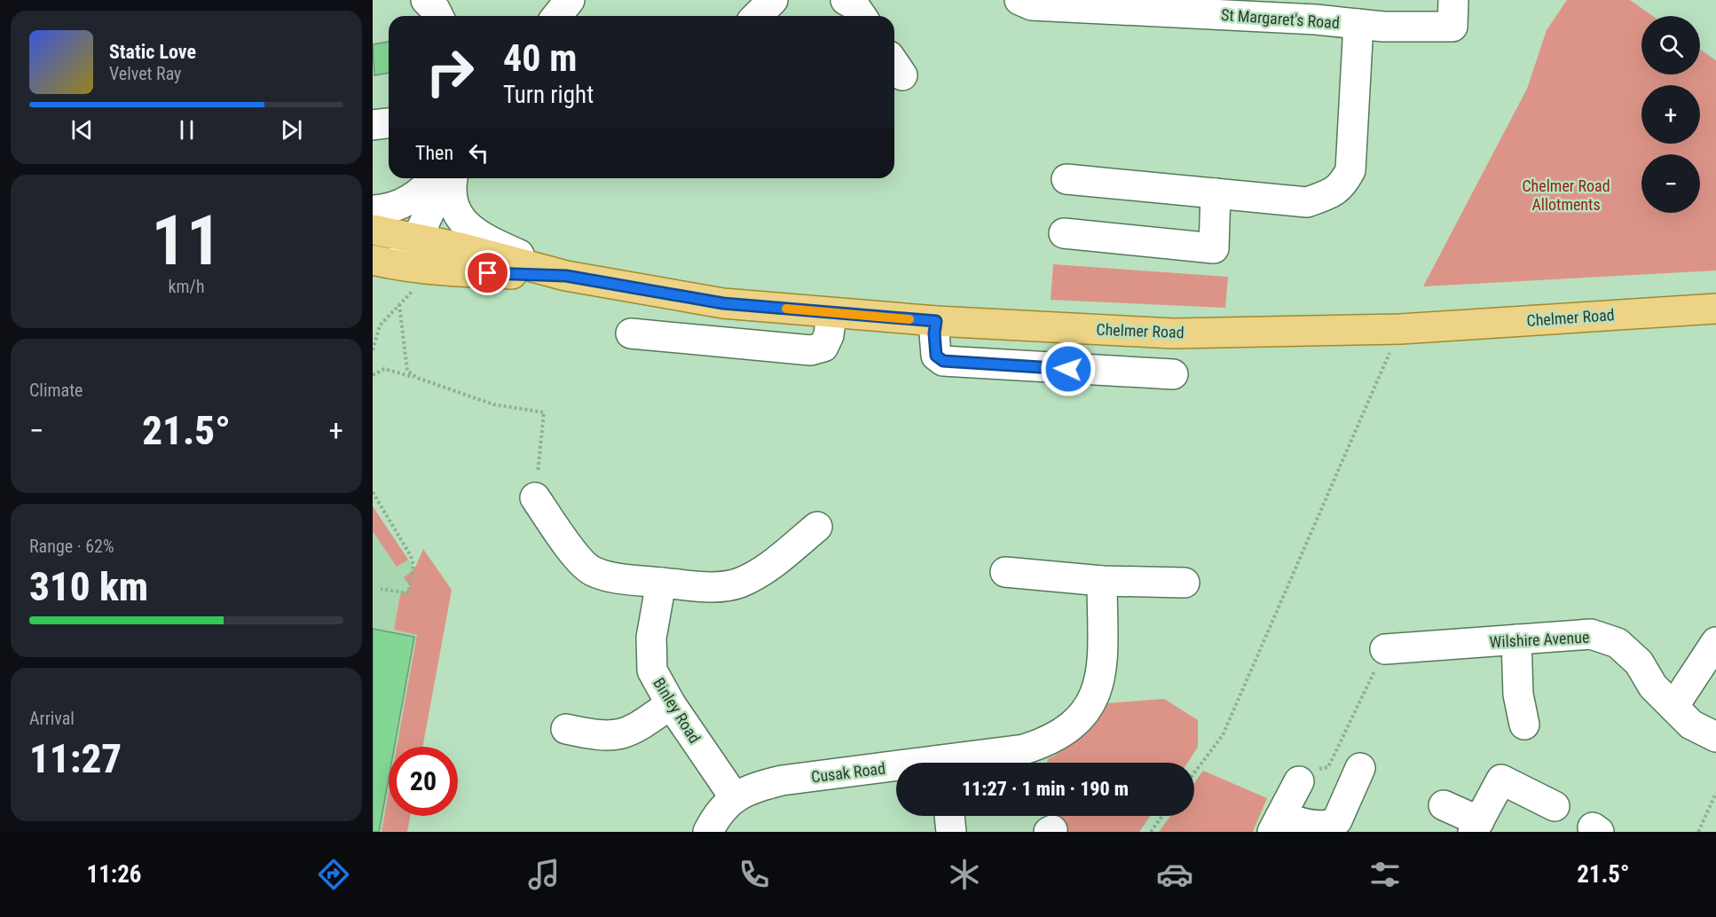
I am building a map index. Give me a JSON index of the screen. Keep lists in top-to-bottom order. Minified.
{"streets":{"main road":["Chelmer Road"],"street":["St Margaret's Road","Wilshire Avenue","Binley Road","Cusak Road"]},"crossings":[["Binley Road","Cusak Road"]],"parks":["Chelmer Road Allotments"],"page":{"map_buttons":["+","−"],"turn":["40 m","Turn right"],"song":["Static Love","Velvet Ray"],"then":"Then","tile":[["11","km/h"],"Climate",["Range · 62%","310 km"],["Arrival","11:27"]],"heat":["−","21.5°","+"],"limit":"20","trip":"11:27 · 1 min · 190 m","tabs":["11:26","21.5°"]}}
